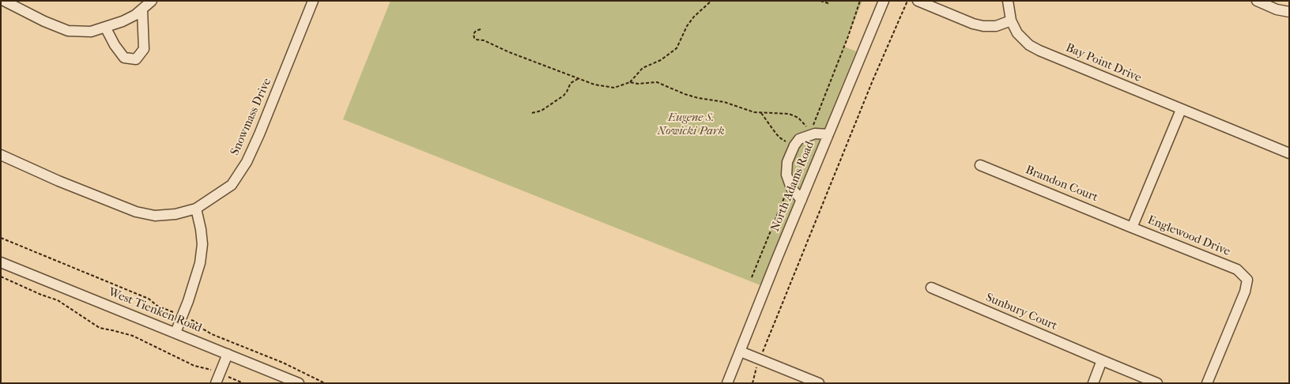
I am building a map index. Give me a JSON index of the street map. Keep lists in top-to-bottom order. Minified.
{"streets":{"street":["Bay Point Drive","Snowmass Drive","Brandon Court","North Adams Road","Englewood Drive","West Tienken Road","Sunbury Court"]},"crossings":[["Bay Point Drive","Englewood Drive"],["Brandon Court","Englewood Drive"]],"parks":["Eugene S. Nowicki Park"]}
